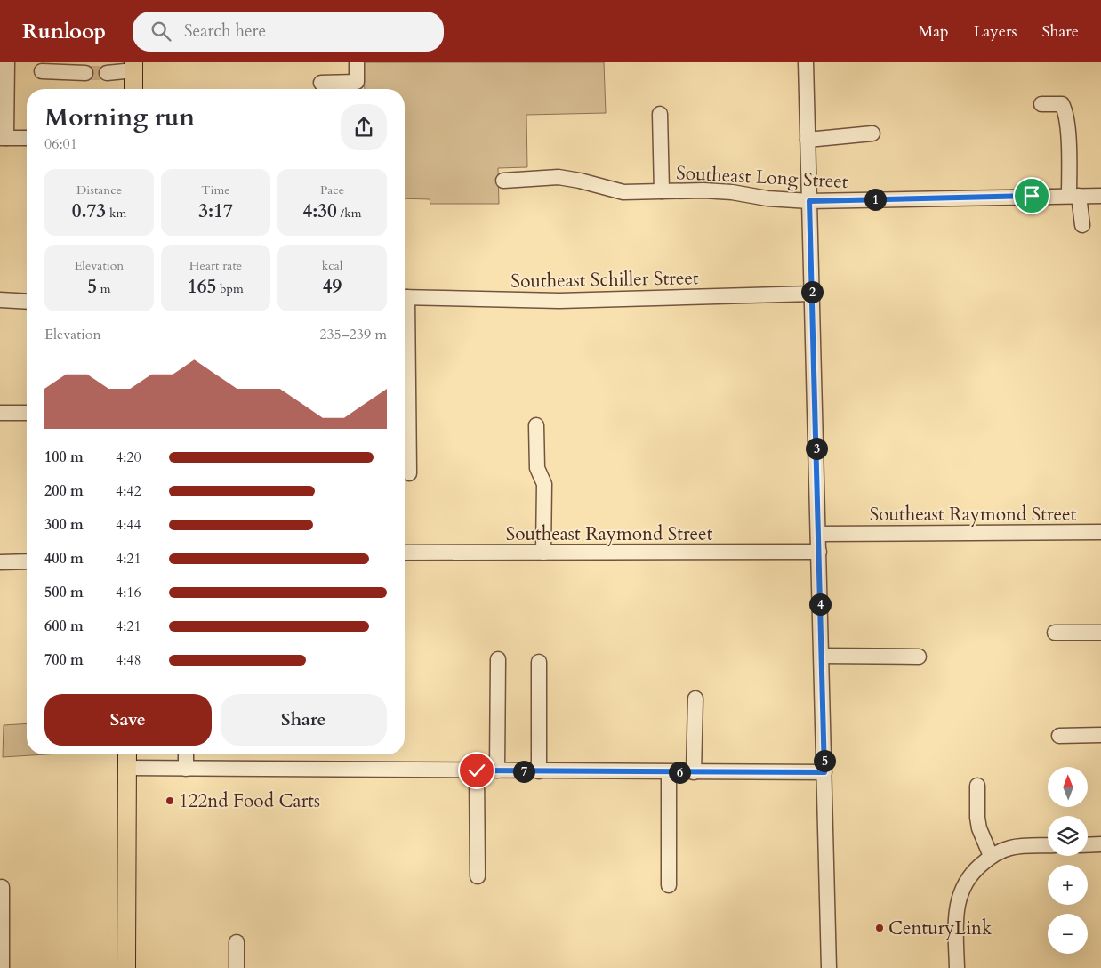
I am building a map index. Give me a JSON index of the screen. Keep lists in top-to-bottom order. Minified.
{"streets":{"street":["Southeast Long Street","Southeast Schiller Street","Southeast Raymond Street"]},"places":["122nd Food Carts","CenturyLink"],"north":"top","page":{"header":"Runloop","search":"Search here","nav":["Map","Layers","Share"],"heading":["Morning run","06:01"],"stats":[["Distance","0.73 km"],["Time","3:17"],["Pace","4:30 /km"],["Elevation","5 m"],["Heart rate","165 bpm"],["kcal","49"]],"pins":["1","2","3","4","5","7","6"],"chart":["Elevation","235–239 m"],"list":[{"name":"100 m","note":"4:20"},{"name":"200 m","note":"4:42"},{"name":"300 m","note":"4:44"},{"name":"400 m","note":"4:21"},{"name":"500 m","note":"4:16"},{"name":"600 m","note":"4:21"},{"name":"700 m","note":"4:48"}],"buttons":["Save","Share"],"map_buttons":["+","−"]}}
